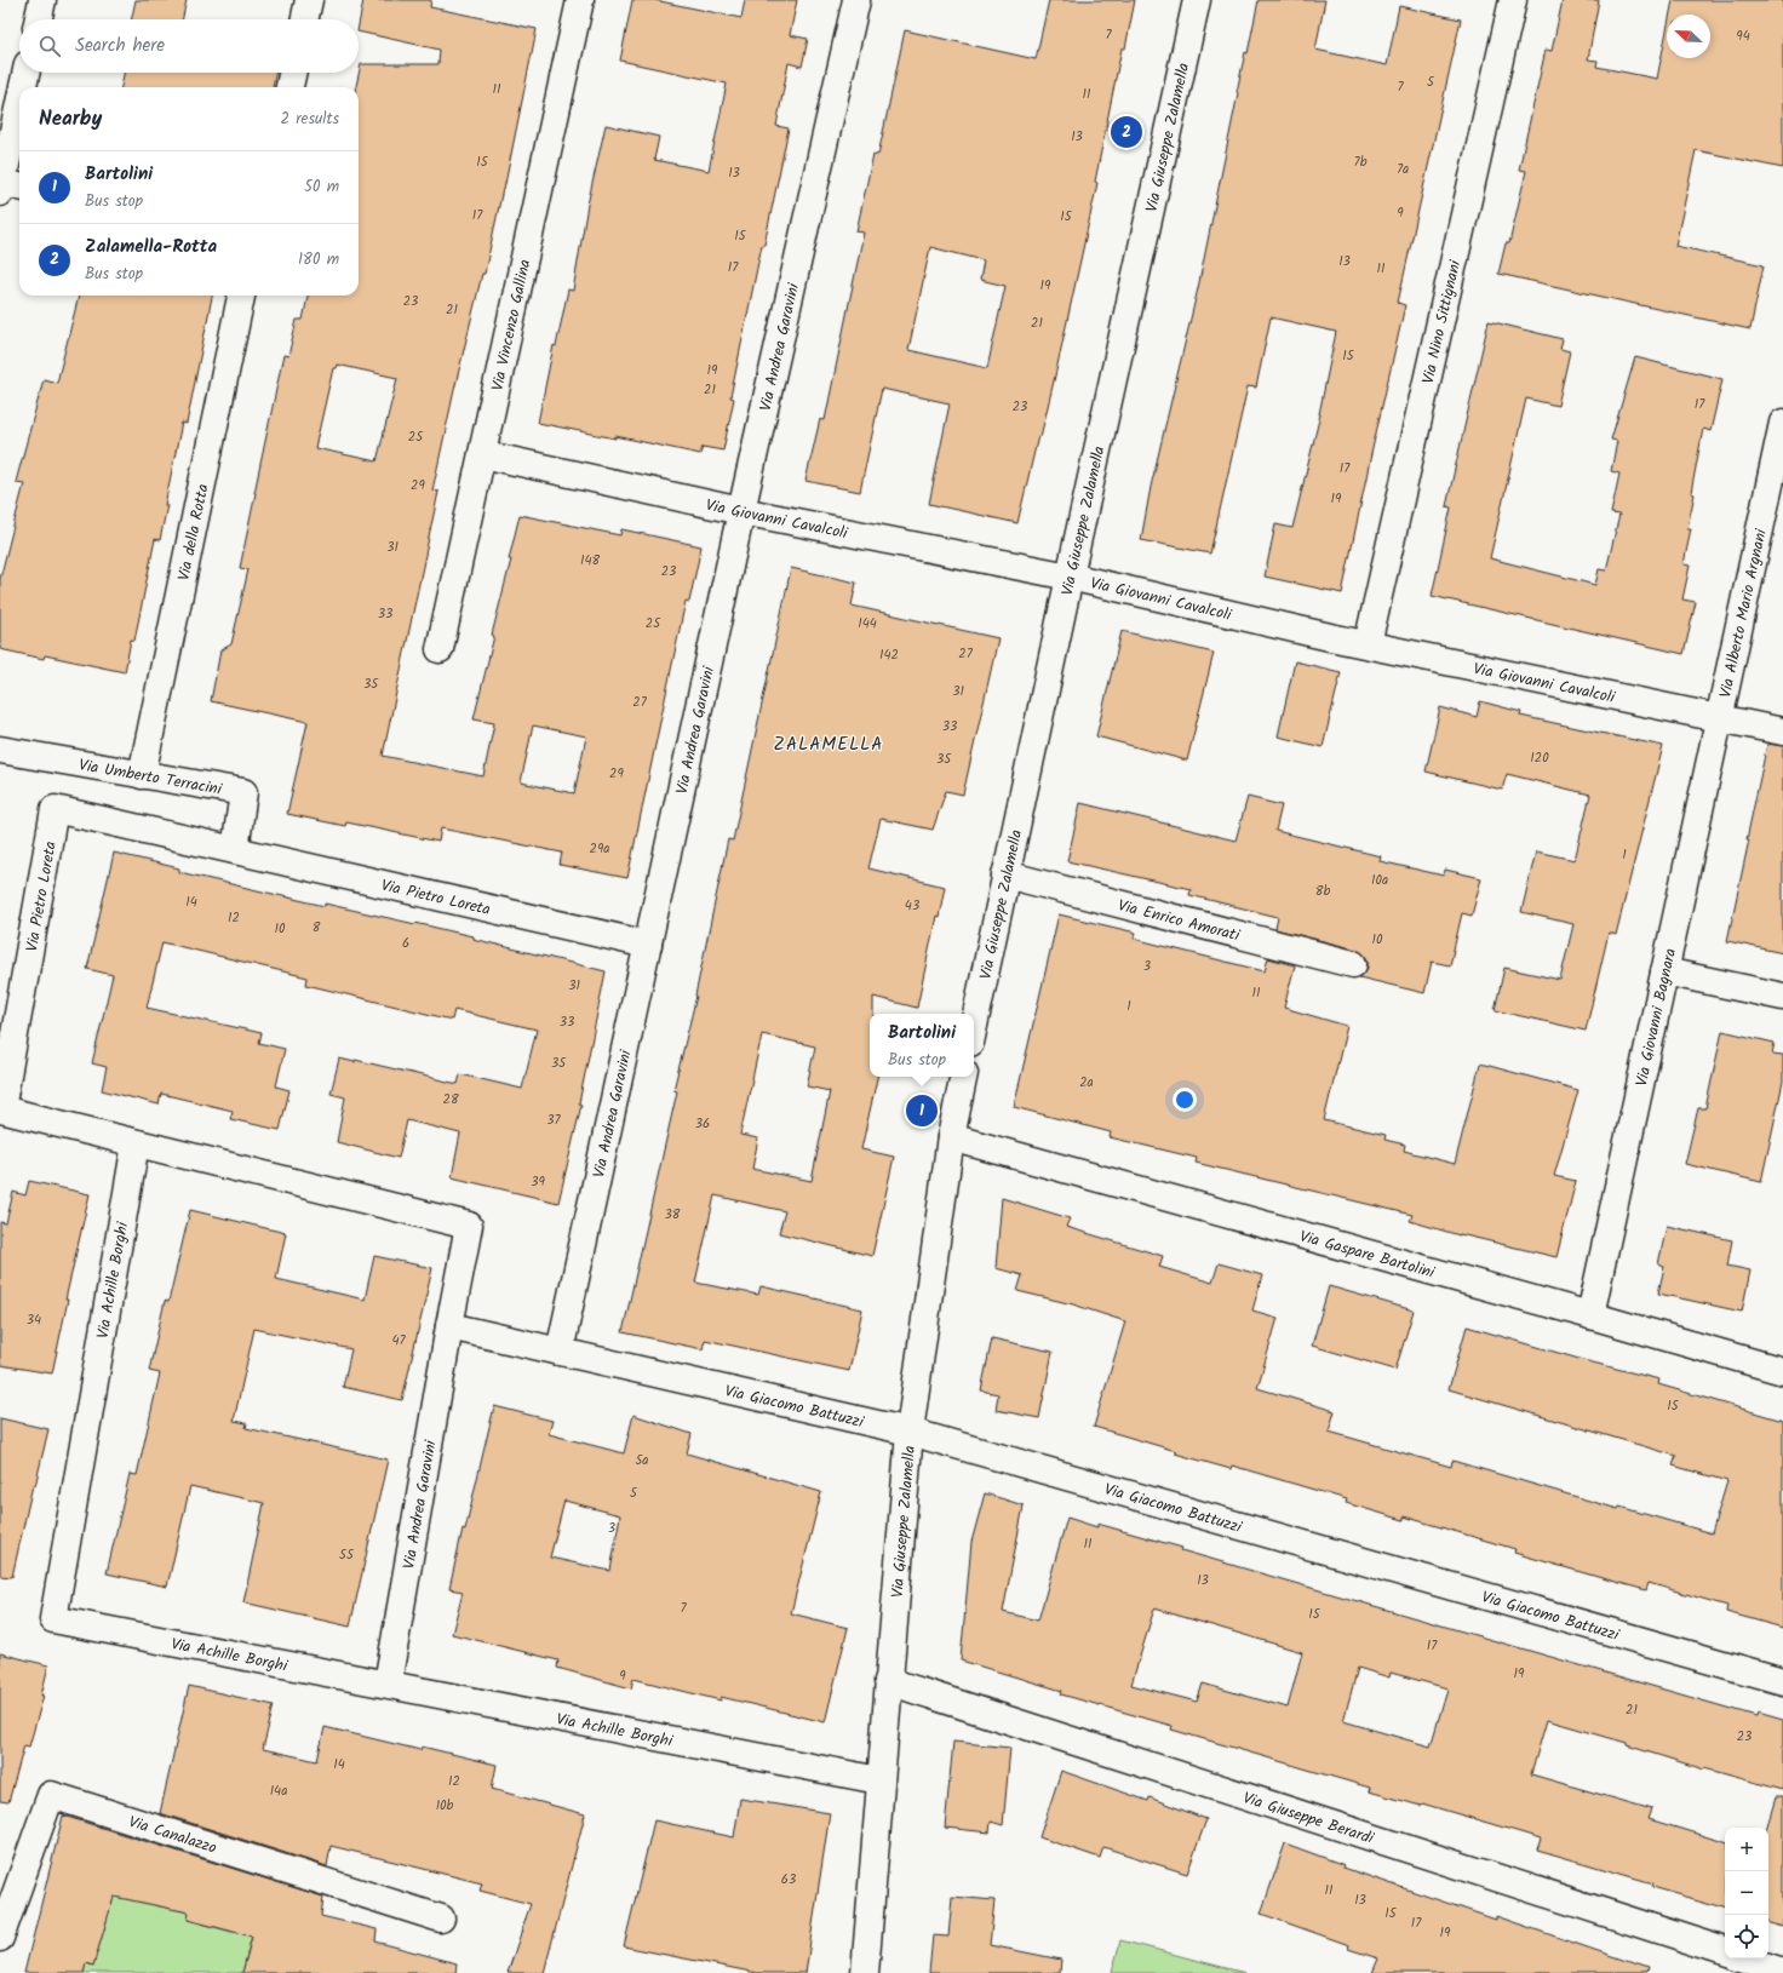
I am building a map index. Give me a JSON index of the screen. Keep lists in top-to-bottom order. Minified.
{"streets":{"street":["Via Giuseppe Zalamella","Via Nino Sittignani","Via Vincenzo Gallina","Via Andrea Garavini","Via Giovanni Cavalcoli","Via della Rotta","Via Alberto Mario Argnani","Via Umberto Terracini","Via Pietro Loreta","Via Enrico Amorati","Via Giovanni Bagnara","Via Gaspare Bartolini","Via Achille Borghi","Via Giacomo Battuzzi","Via Giuseppe Berardi","Via Canalazzo"]},"crossings":[["Via Giuseppe Zalamella","Via Giovanni Cavalcoli"],["Via Giuseppe Zalamella","Via Enrico Amorati"],["Via Giuseppe Zalamella","Via Gaspare Bartolini"],["Via Giuseppe Zalamella","Via Achille Borghi"],["Via Giuseppe Zalamella","Via Giacomo Battuzzi"],["Via Giuseppe Zalamella","Via Giuseppe Berardi"],["Via Nino Sittignani","Via Giovanni Cavalcoli"],["Via Vincenzo Gallina","Via Giovanni Cavalcoli"],["Via Andrea Garavini","Via Giovanni Cavalcoli"],["Via Andrea Garavini","Via Pietro Loreta"],["Via Andrea Garavini","Via Achille Borghi"],["Via Andrea Garavini","Via Giacomo Battuzzi"],["Via Giovanni Cavalcoli","Via Alberto Mario Argnani"],["Via Giovanni Cavalcoli","Via Giovanni Bagnara"],["Via della Rotta","Via Umberto Terracini"],["Via Alberto Mario Argnani","Via Giovanni Bagnara"],["Via Umberto Terracini","Via Pietro Loreta"],["Via Pietro Loreta","Via Achille Borghi"],["Via Giovanni Bagnara","Via Gaspare Bartolini"]],"districts":["ZALAMELLA"],"house_numbers":["7","94","5","7","11","11","13","15","7b","7a","13","9","17","15","15","13","17","11","19","23","21","21","15","19","21","17","23","25","17","29","19","31","148","23","33","25","144","27","142","35","31","27","33","120","35","29","29a","1","10a","8b","14","43","12","8","10","10","6","3","31","11","1","33","35","2a","28","37","36","39","38","34","47","15","5a","5","3","11","55","13","7","15","17","19","9","21","23","14","12","14a","10b","63","11","13","15","17","19"],"north":"top left","page":{"search":"Search here","heading":["Nearby","2 results"],"pins":["2","1"],"list":[{"mark":"1","name":"Bartolini","note":"Bus stop","value":"50 m"},{"mark":"2","name":"Zalamella-Rotta","note":"Bus stop","value":"180 m"}],"popup":["Bartolini","Bus stop"],"map_buttons":["+","−"]}}
